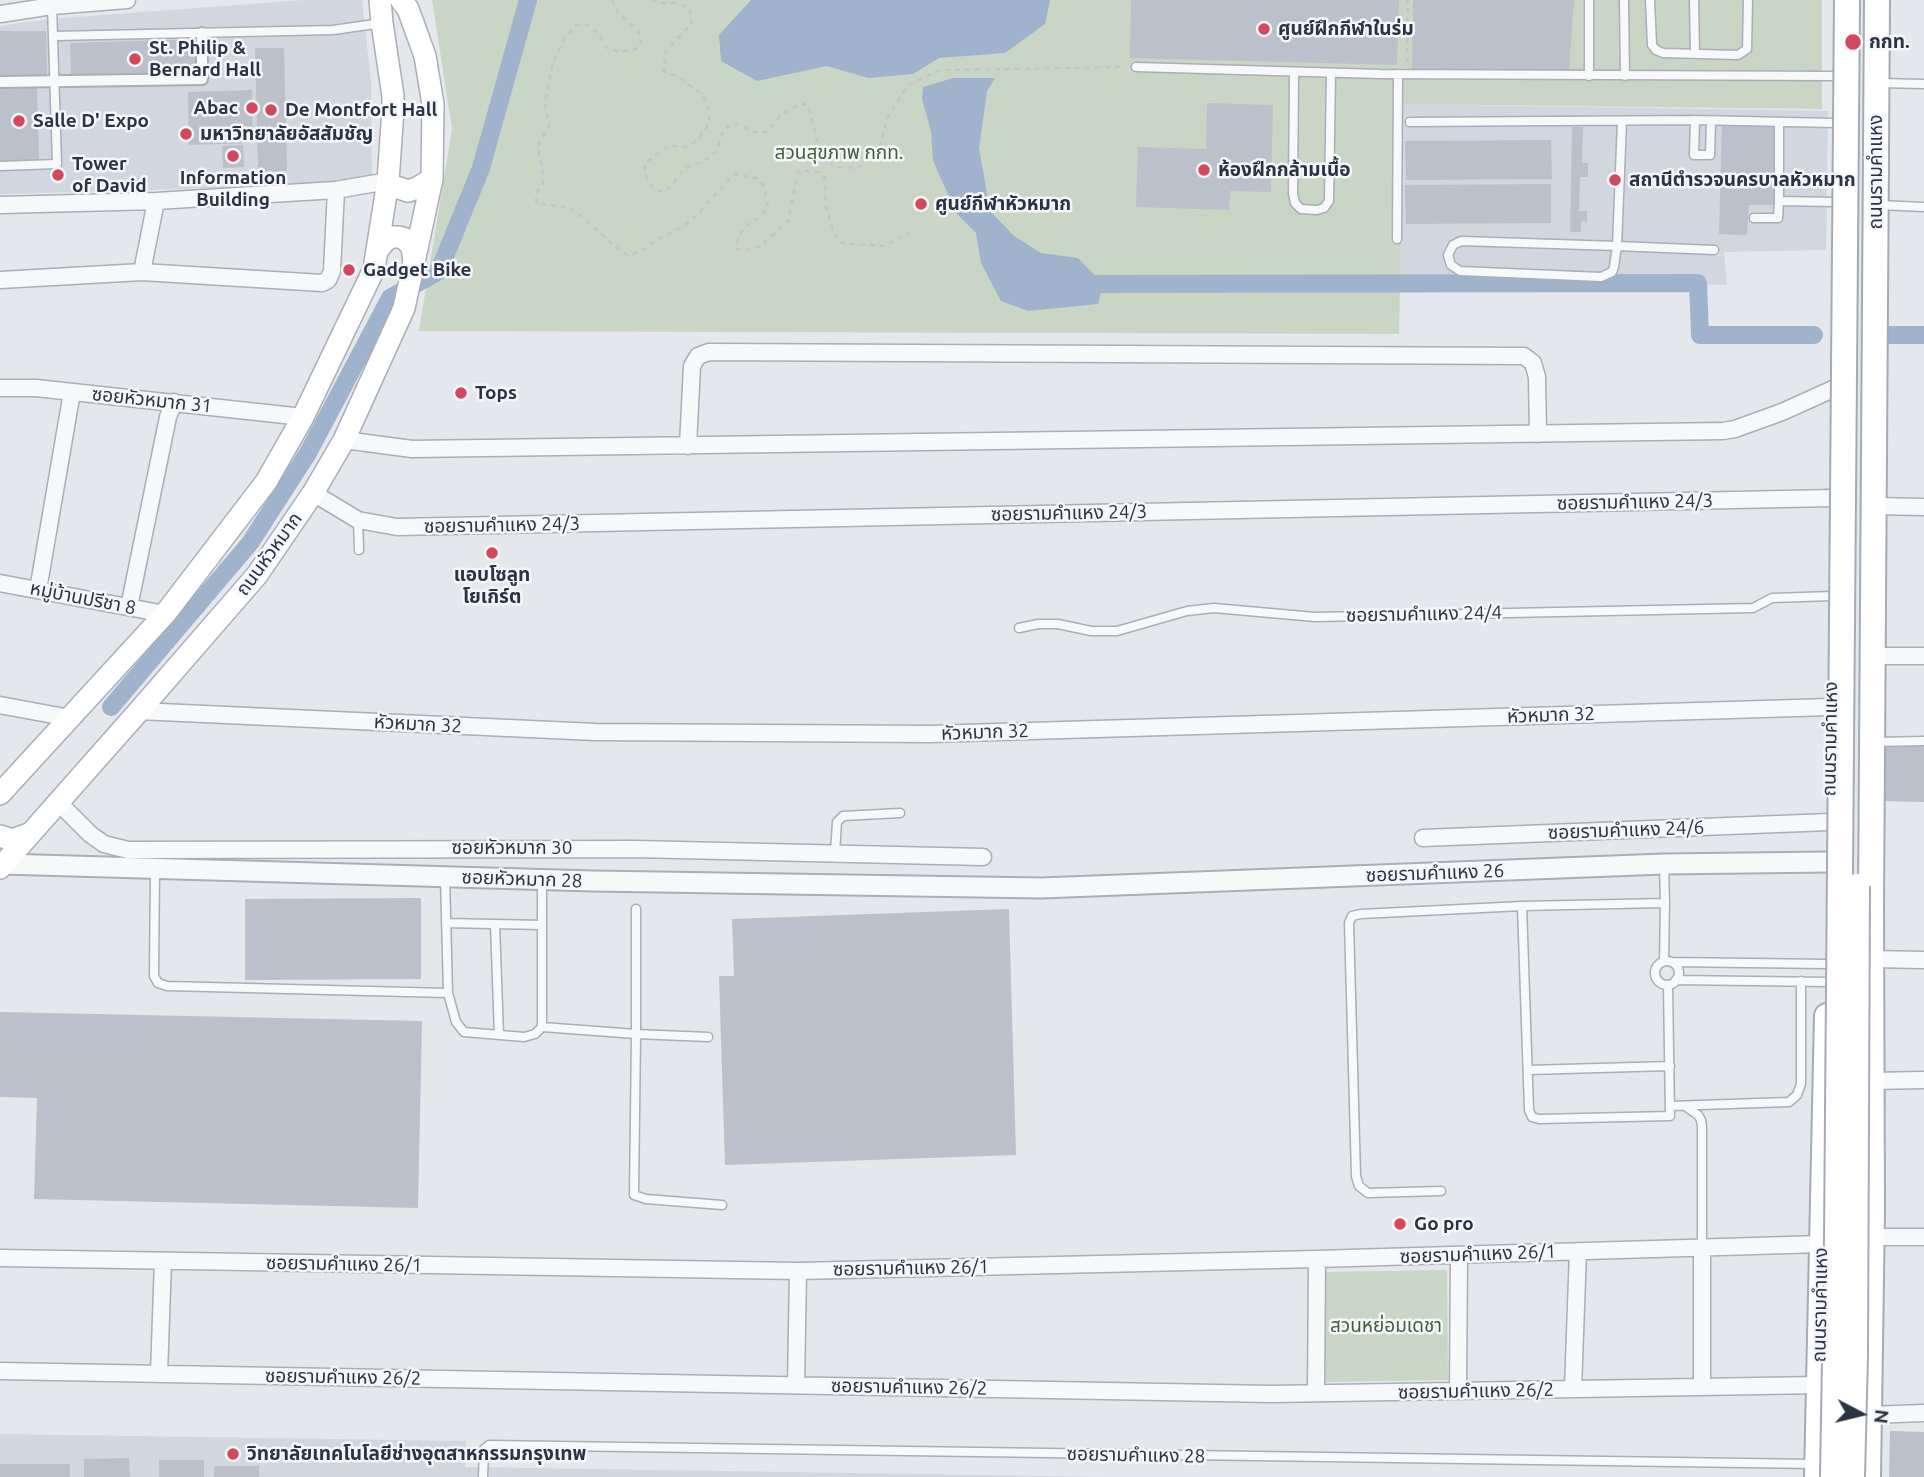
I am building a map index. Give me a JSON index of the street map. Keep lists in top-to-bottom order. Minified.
{"streets":{"main road":["ถนนรามคำแหง","ถนนหัวหมาก"],"street":["ซอยหัวหมาก 31","ซอยรามคำแหง 24/3","หมู่บ้านปรีชา 8","หัวหมาก 32","ซอยรามคำแหง 24/6","ซอยหัวหมาก 30","ซอยรามคำแหง 26","ซอยหัวหมาก 28","ซอยรามคำแหง 26/1","ซอยรามคำแหง 26/2"],"lane":["ซอยรามคำแหง 24/4","ซอยรามคำแหง 28"]},"crossings":[["ถนนรามคำแหง","ซอยรามคำแหง 24/3"],["ถนนรามคำแหง","ซอยรามคำแหง 24/4"],["ถนนรามคำแหง","หัวหมาก 32"],["ถนนรามคำแหง","ซอยรามคำแหง 24/6"],["ถนนรามคำแหง","ซอยรามคำแหง 26"],["ถนนรามคำแหง","ซอยรามคำแหง 26/1"],["ถนนรามคำแหง","ซอยรามคำแหง 26/2"],["ถนนรามคำแหง","ซอยรามคำแหง 28"],["ซอยรามคำแหง 24/3","ถนนหัวหมาก"],["ถนนหัวหมาก","หัวหมาก 32"],["ถนนหัวหมาก","ซอยหัวหมาก 30"],["ถนนหัวหมาก","ซอยหัวหมาก 28"],["ซอยรามคำแหง 26","ซอยหัวหมาก 28"]],"parks":["สวนสุขภาพ กกท.","สวนหย่อมเดชา"],"places":["ศูนย์ฝึกกีฬาในร่ม","กกท.","St. Philip & Bernard Hall","Abac","De Montfort Hall","Salle D' Expo","มหาวิทยาลัยอัสสัมชัญ","Information Building","ห้องฝึกกล้ามเนื้อ","Tower of David","สถานีตำรวจนครบาลหัวหมาก","ศูนย์กีฬาหัวหมาก","Gadget Bike","Tops","แอบโซลูท โยเกิร์ต","Go pro","วิทยาลัยเทคโนโลยีช่างอุตสาหกรรมกรุงเทพ"],"north":"right"}
